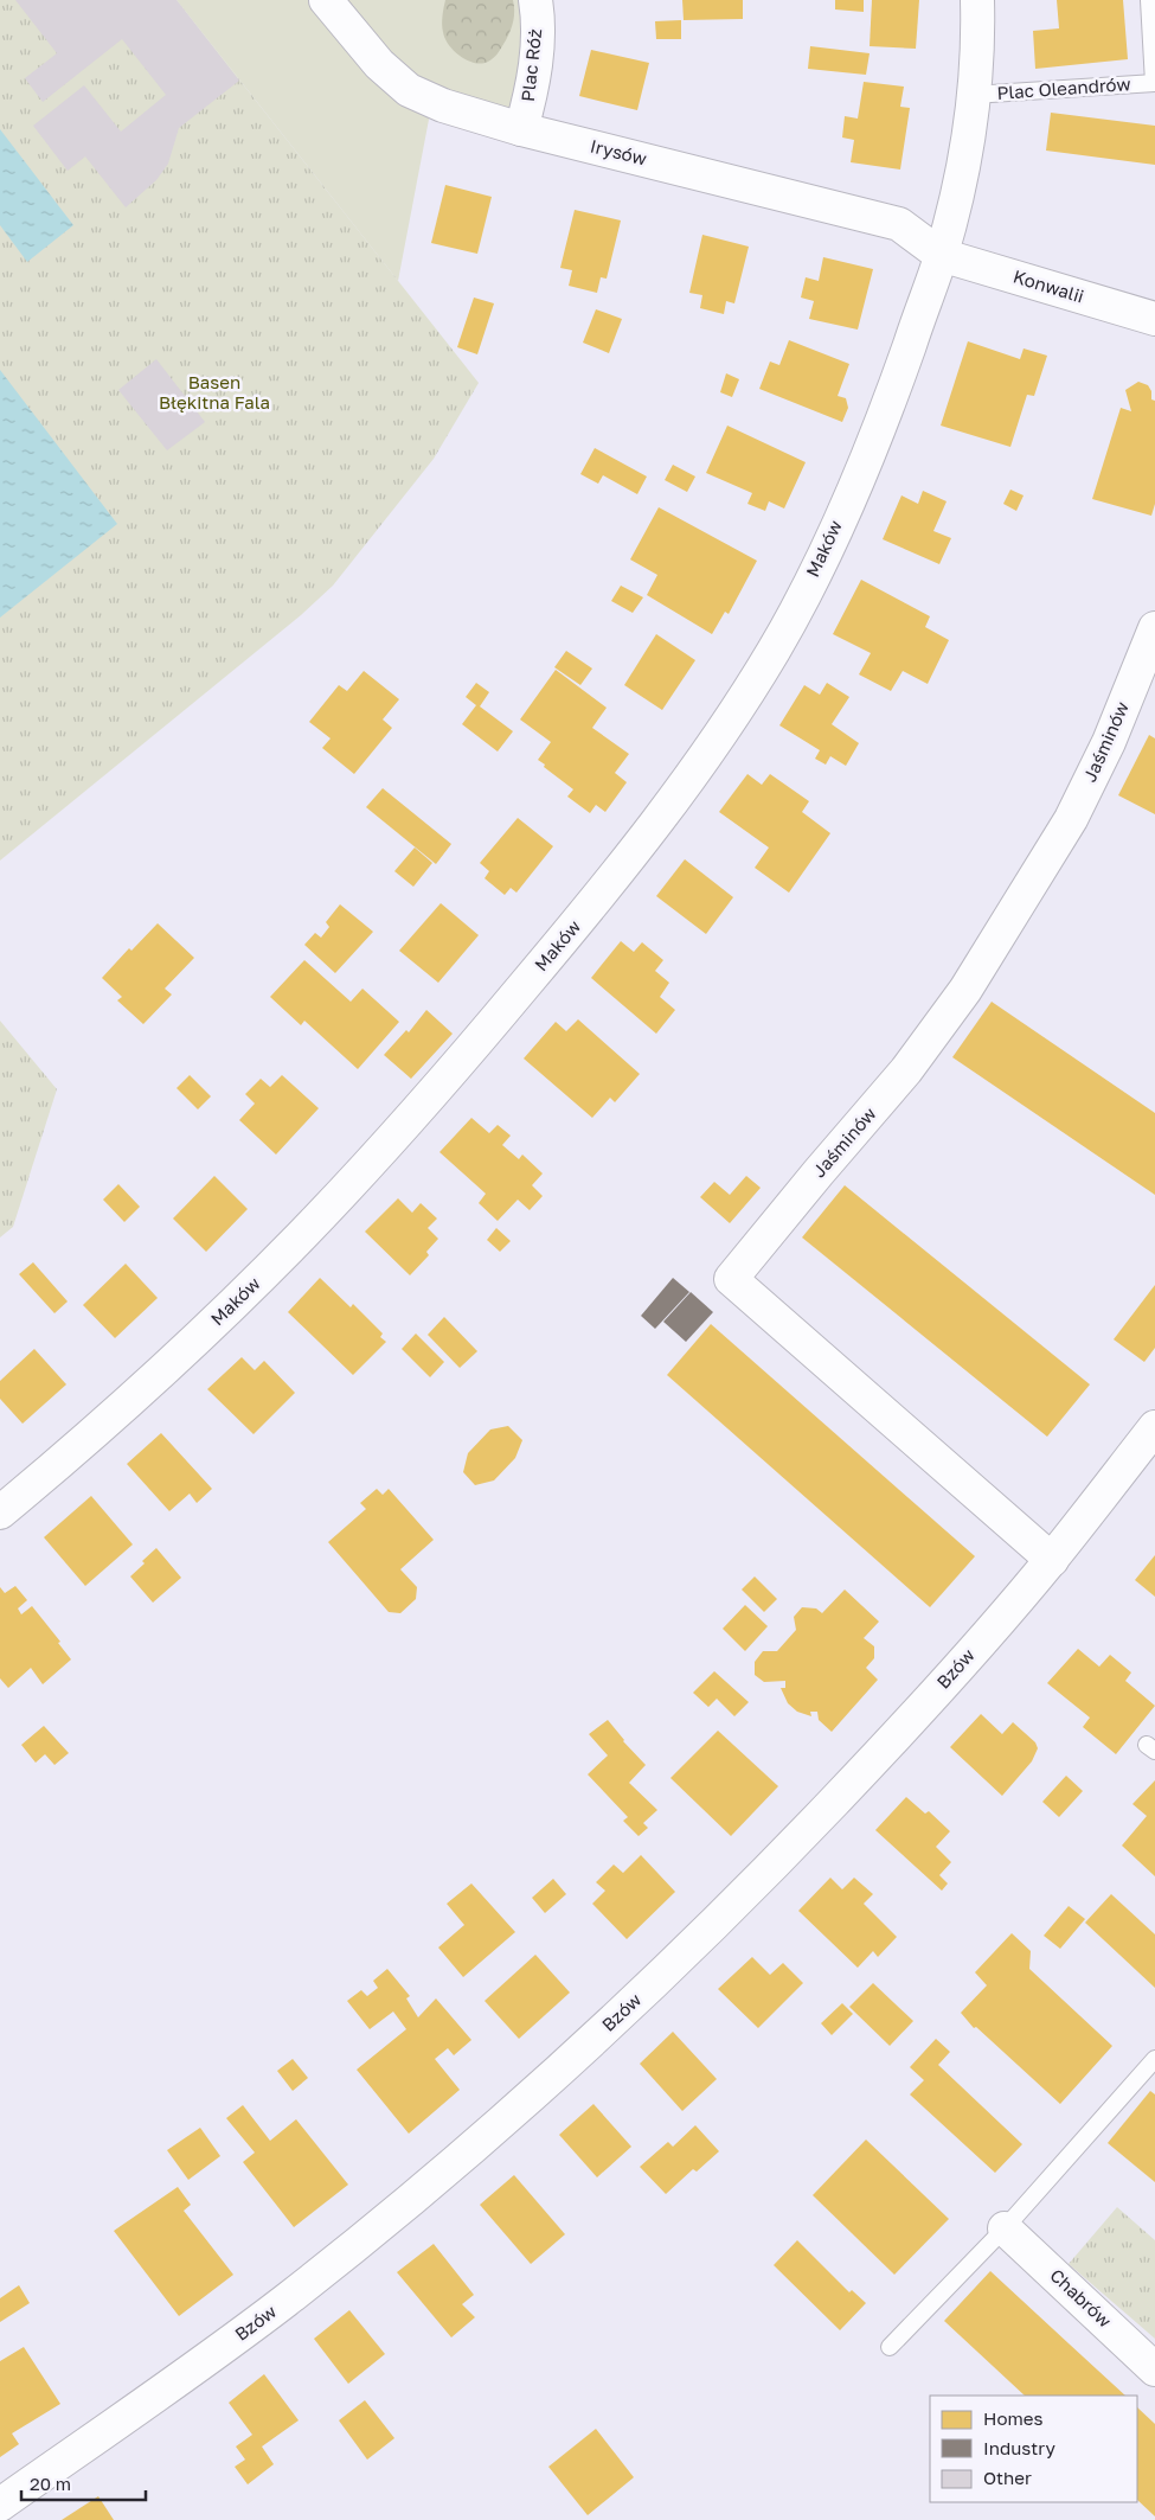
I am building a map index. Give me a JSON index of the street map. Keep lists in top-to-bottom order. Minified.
{"streets":{"street":["Plac Róż","Plac Oleandrów","Irysów","Konwalii","Maków","Jaśminów","Bzów","Chabrów"]},"crossings":[["Plac Róż","Irysów"],["Plac Oleandrów","Irysów"],["Plac Oleandrów","Konwalii"],["Plac Oleandrów","Maków"],["Irysów","Konwalii"],["Irysów","Maków"],["Konwalii","Maków"],["Jaśminów","Bzów"]],"parks":["Basen Błękitna Fala"],"legend":["Homes","Industry","Other"],"scale_bar":"20 m"}
